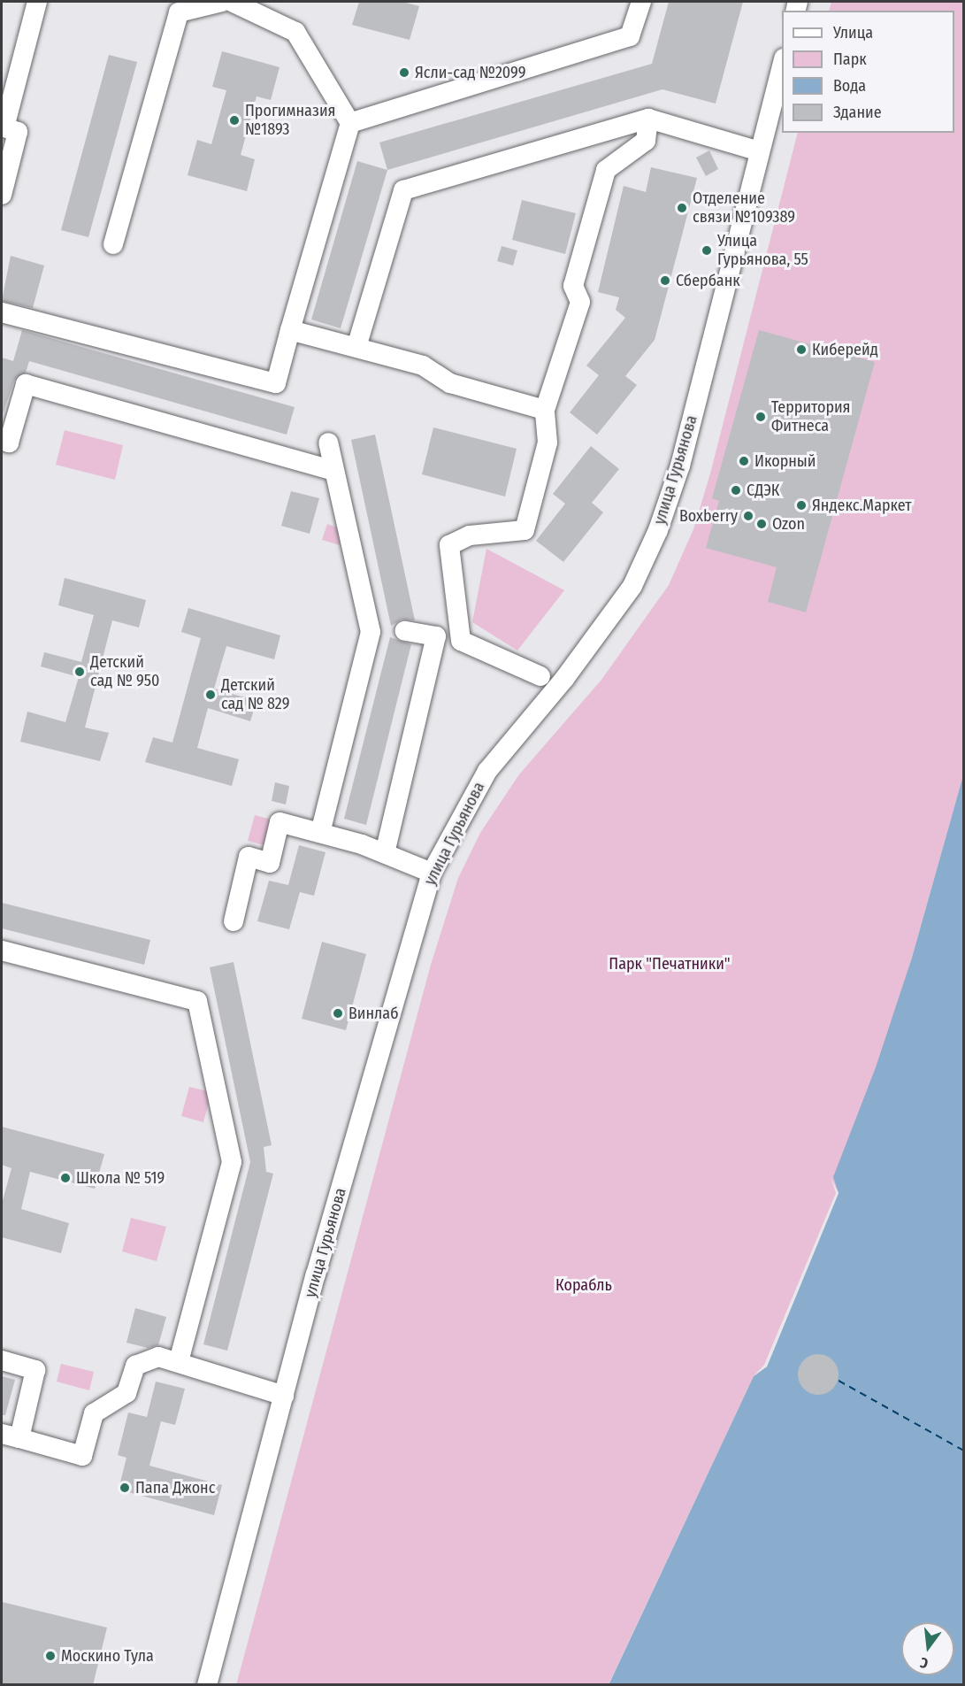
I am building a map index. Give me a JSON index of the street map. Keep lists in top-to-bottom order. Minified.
{"streets":{"street":["улица Гурьянова"]},"parks":["Парк \"Печатники\"","Корабль"],"places":["Ясли-сад №2099","Прогимназия №1893","Отделение связи №109389","Улица Гурьянова, 55","Сбербанк","Киберейд","Территория Фитнеса","Икорный","СДЭК","Яндекс.Маркет","Boxberry","Ozon","Детский сад № 950","Детский сад № 829","Винлаб","Школа № 519","Папа Джонс","Москино Тула"],"legend":["Улица","Парк","Вода","Здание"],"north":"bottom"}
